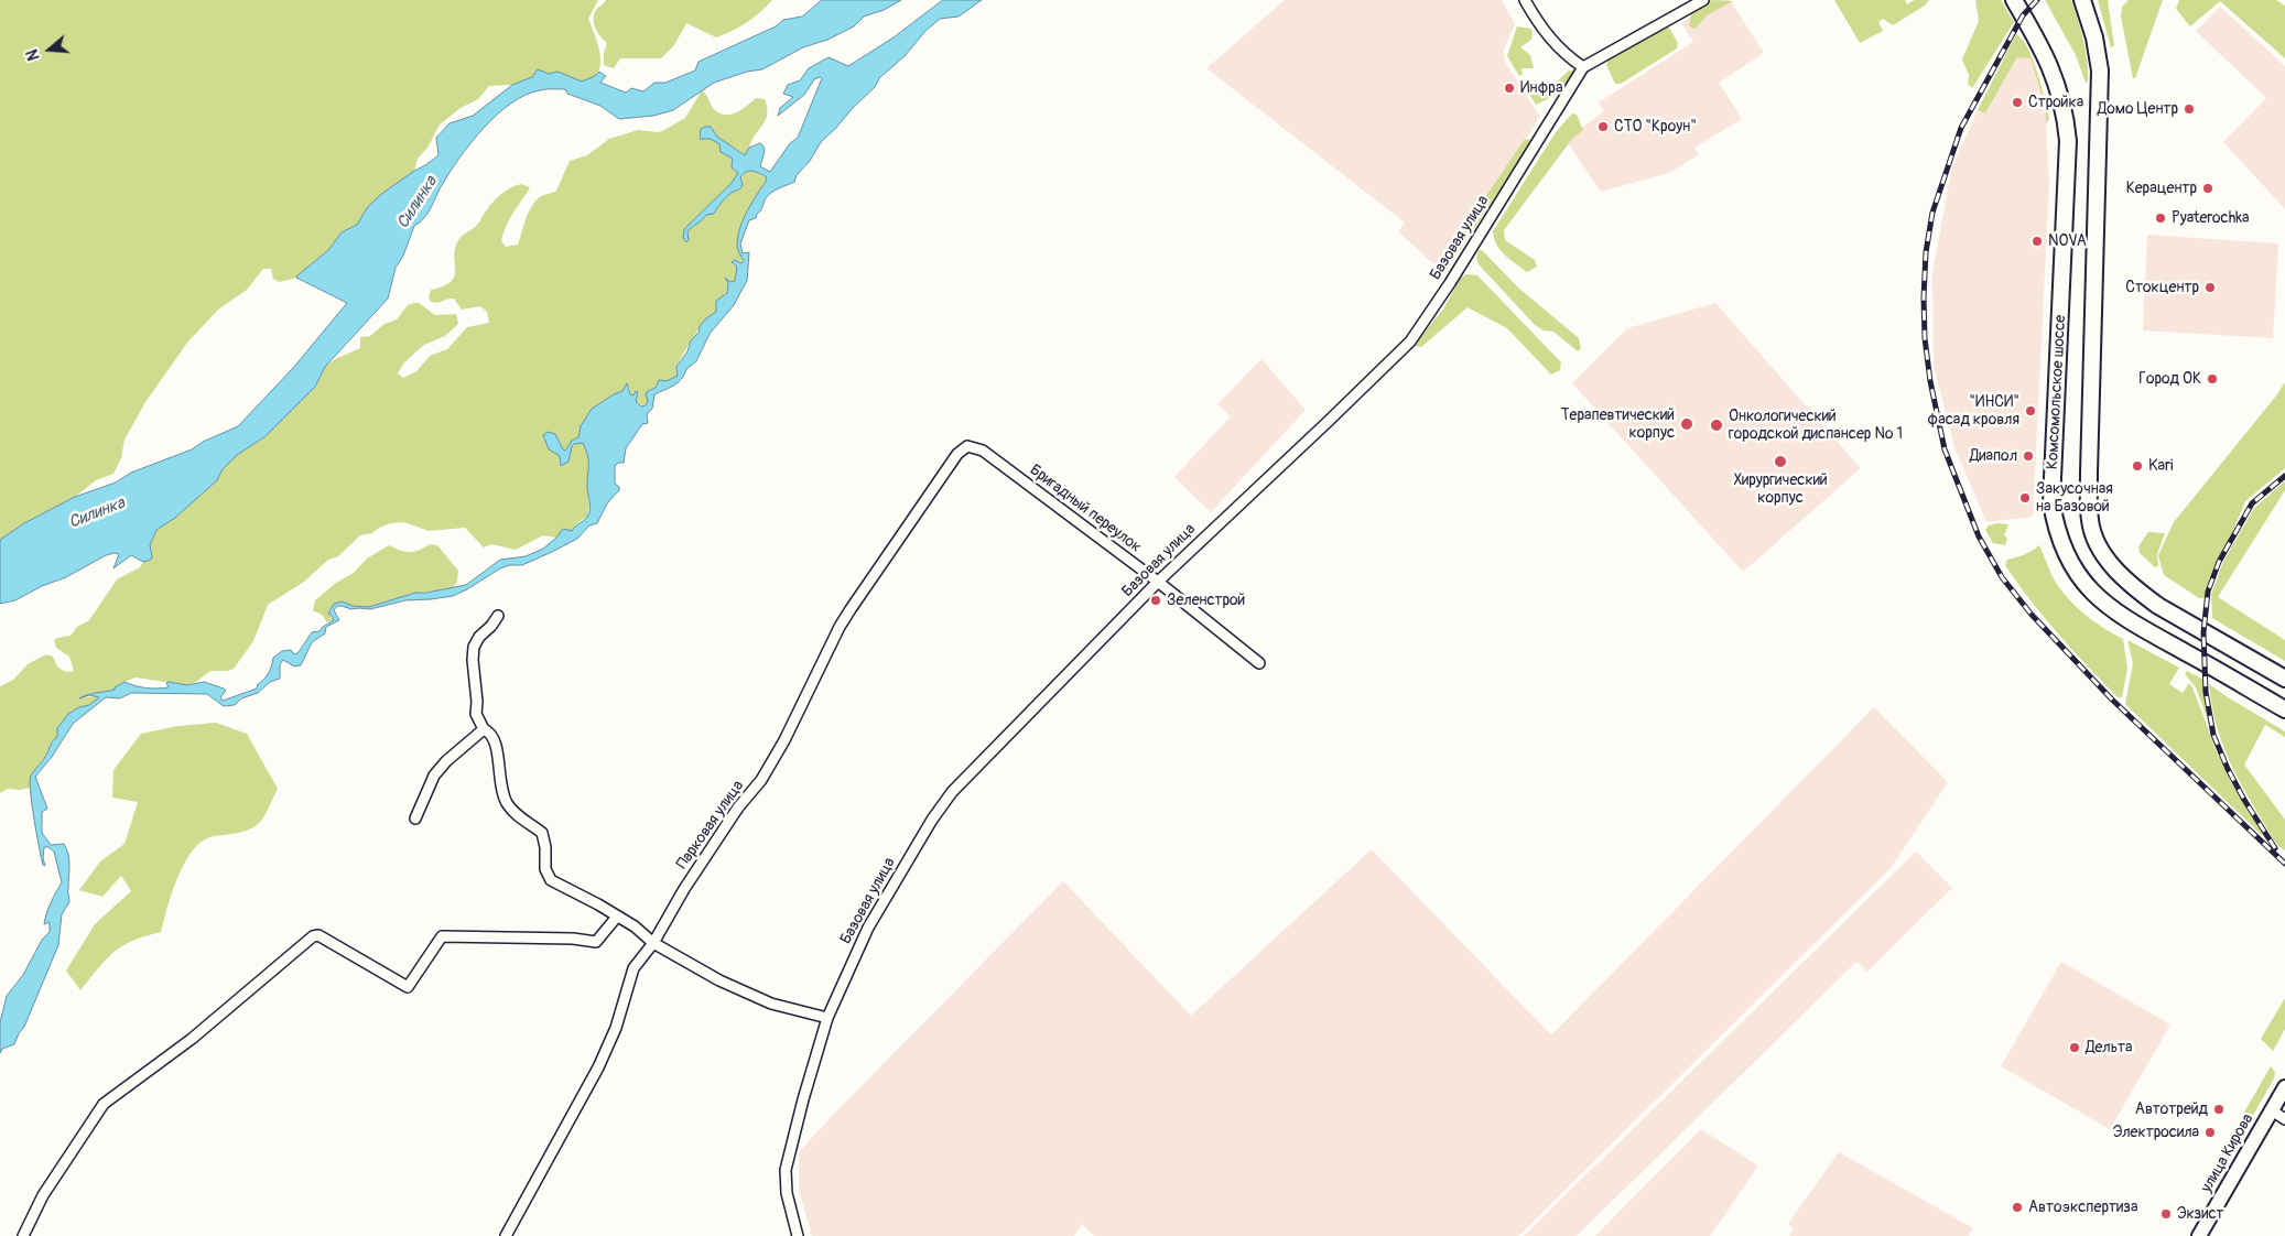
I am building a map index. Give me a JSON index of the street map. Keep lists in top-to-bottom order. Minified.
{"streets":{"main road":["Комсомольское шоссе","улица Кирова"],"street":["Базовая улица","Бригадный переулок","Парковая улица"]},"crossings":[["Базовая улица","Бригадный переулок"],["Бригадный переулок","Парковая улица"]],"water":["Силинка"],"places":["Инфра","Стройка","Домо Центр","СТО \"Кроун\"","Керацентр","Pyaterochka","NOVA","Стокцентр","Город ОК","\"ИНСИ\" фасад кровля","Терапевтический корпус","Онкологический городской диспансер № 1","Диапол","Хирургический корпус","Kari","Закусочная на Базовой","Зеленстрой","Дельта","Автотрейд","Электросила","Автоэкспертиза","Экзист"],"north":"left"}
